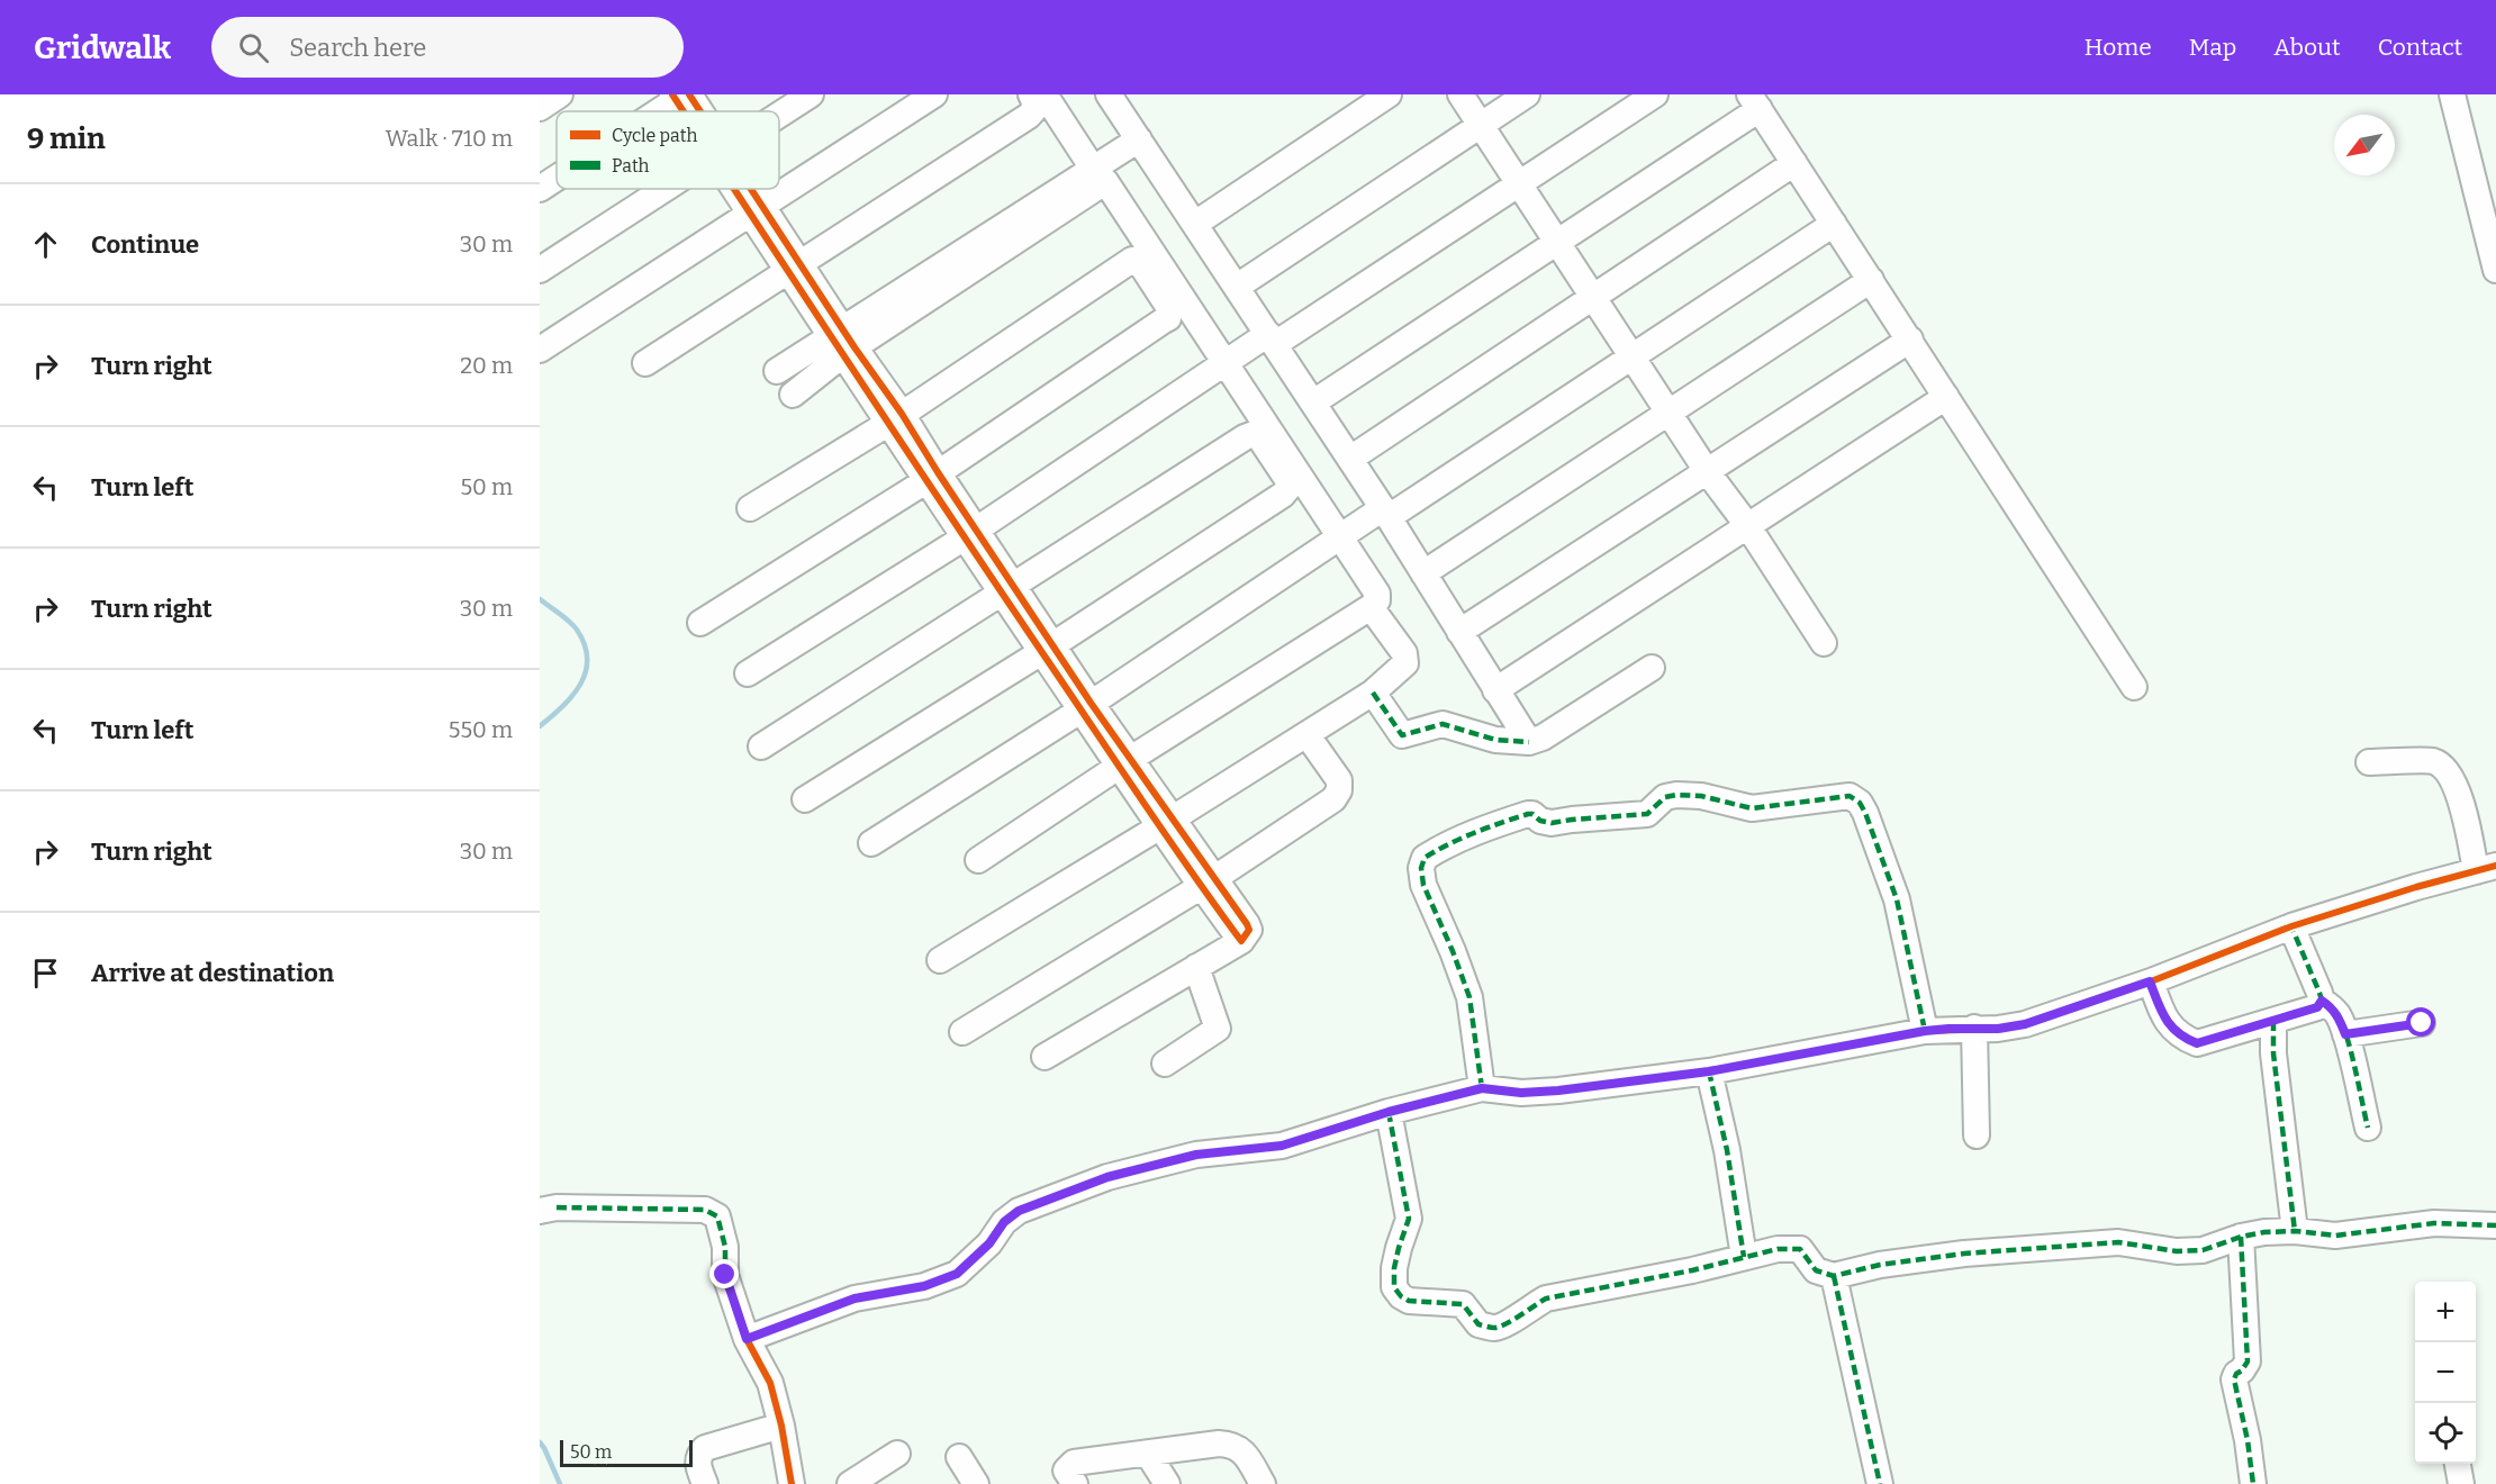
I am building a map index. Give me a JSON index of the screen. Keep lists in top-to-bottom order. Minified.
{"legend":["Cycle path","Path"],"scale_bar":"50 m","north":"bottom left","page":{"header":"Gridwalk","search":"Search here","nav":["Home","Map","About","Contact"],"heading":["9 min","Walk · 710 m"],"list":[["Continue","30 m"],["Turn right","20 m"],["Turn left","50 m"],["Turn right","30 m"],["Turn left","550 m"],["Turn right","30 m"],"Arrive at destination"],"map_buttons":["+","−"],"scale":"50 m"}}
